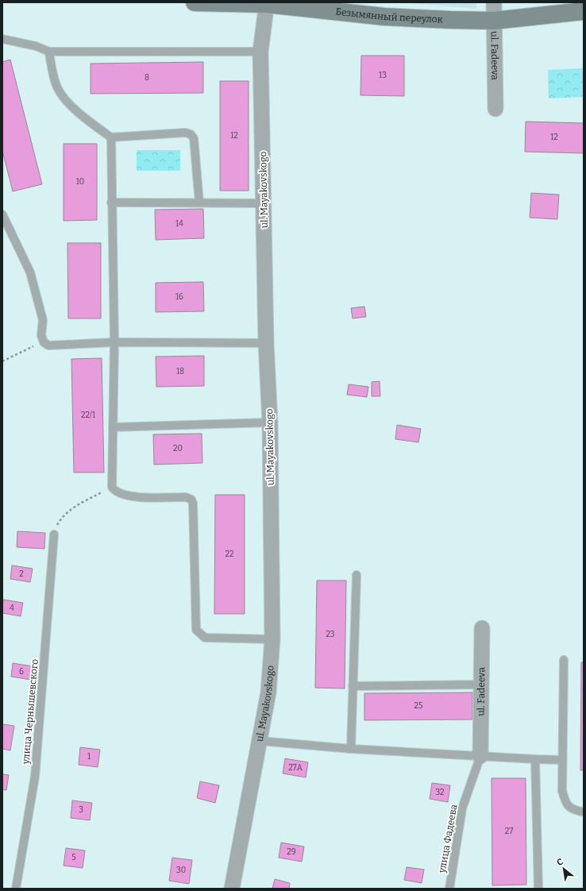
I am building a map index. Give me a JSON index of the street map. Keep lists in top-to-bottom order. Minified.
{"streets":{"street":["Безымянный переулок","ul. Fadeeva","ul. Mayakovskogo"],"lane":["улица Чернышевского","улица Фадеева"]},"crossings":[["Безымянный переулок","ul. Fadeeva"],["Безымянный переулок","ul. Mayakovskogo"],["ul. Fadeeva","улица Фадеева"]],"house_numbers":["13","8","12","12","10","14","16","18","22/1","20","22","2","4","23","6","25","1","27А","32","3","27","29","5","30"],"north":"top left"}
